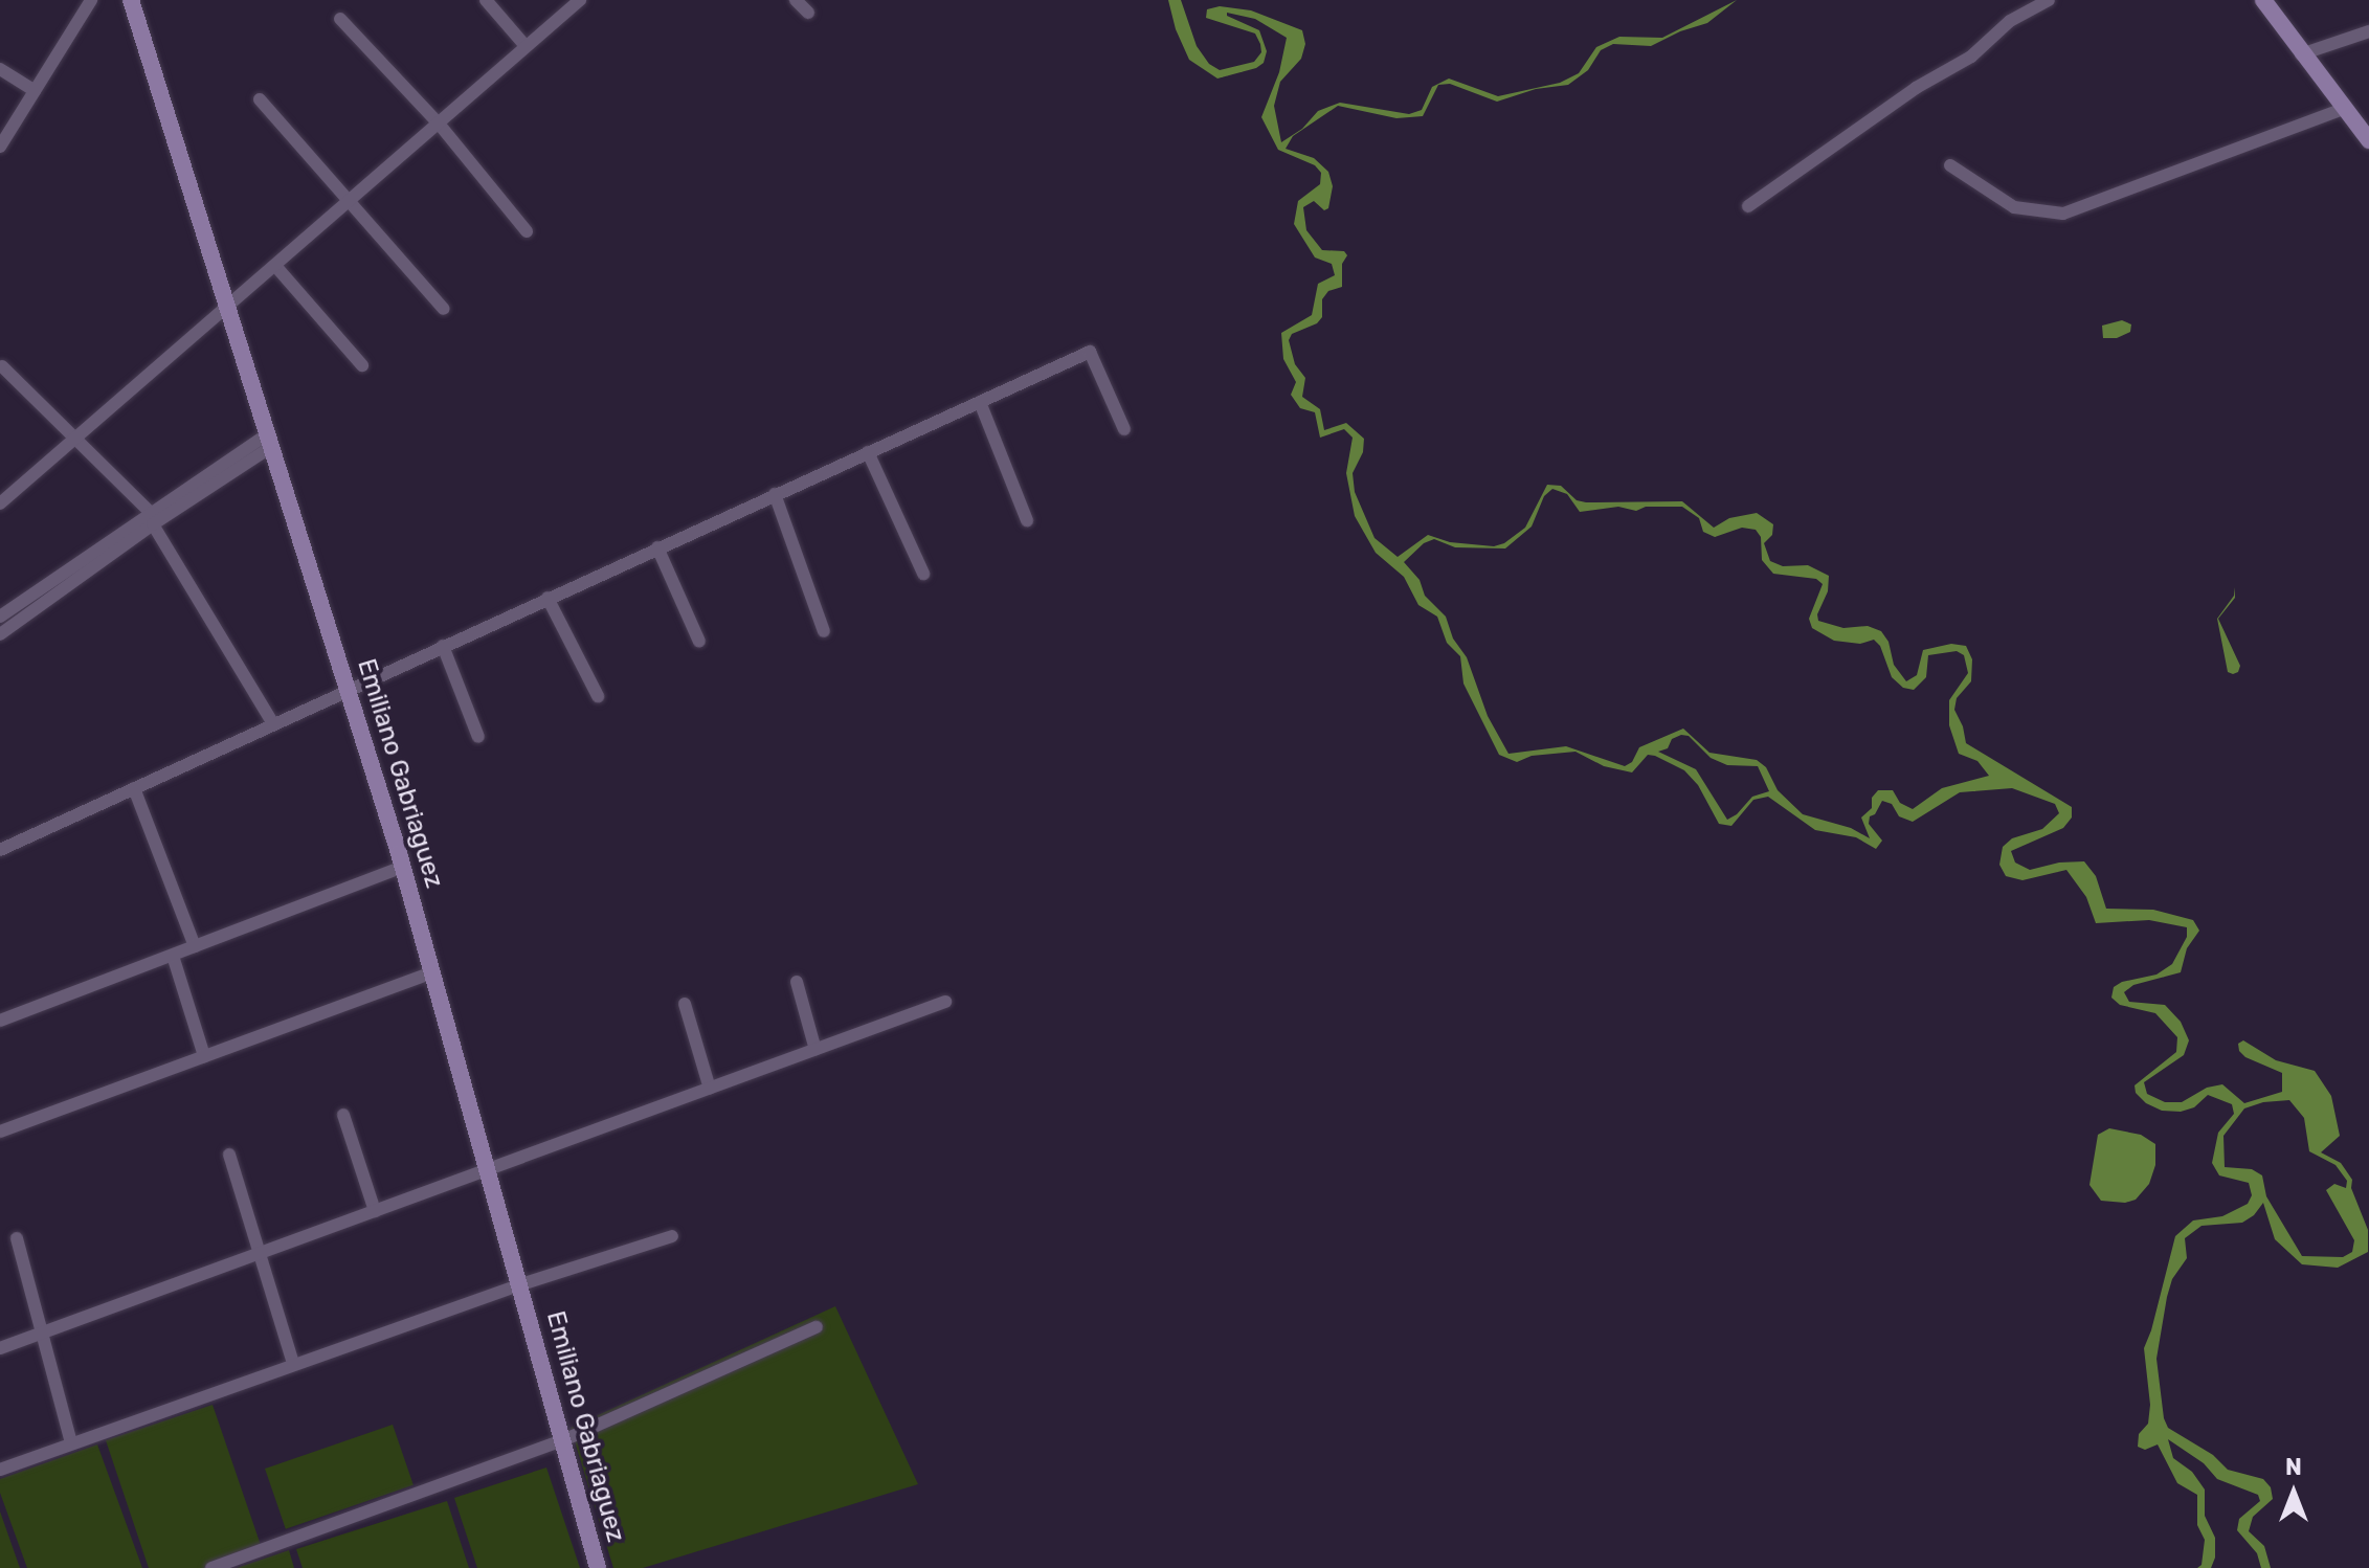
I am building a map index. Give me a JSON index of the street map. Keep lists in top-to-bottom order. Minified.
{"streets":{"main road":["Emiliano Gabriaguez"]},"north":"top"}
